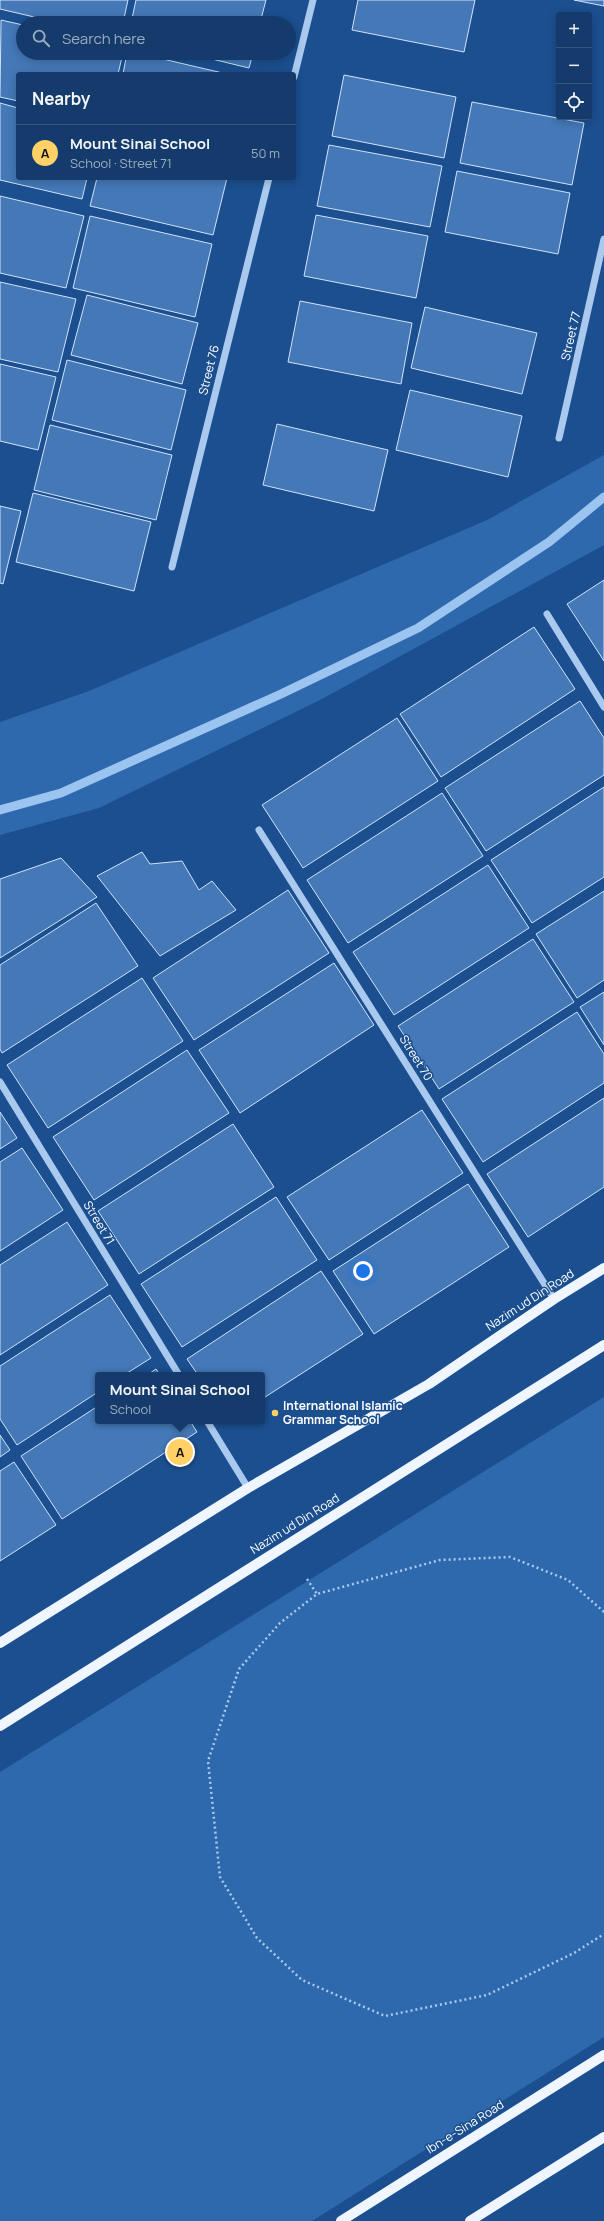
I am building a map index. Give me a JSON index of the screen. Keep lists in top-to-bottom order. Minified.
{"streets":{"main road":["Nazim ud Din Road","Ibn-e-Sina Road"],"street":["Street 77","Street 76","Street 70","Street 71"]},"crossings":[["Street 70","Nazim ud Din Road"]],"places":["International Islamic Grammar School"],"page":{"map_buttons":["+","−"],"search":"Search here","heading":"Nearby","list":[{"mark":"A","name":"Mount Sinai School","note":"School · Street 71","value":"50 m"}],"popup":["Mount Sinai School","School"],"pins":"A"}}
